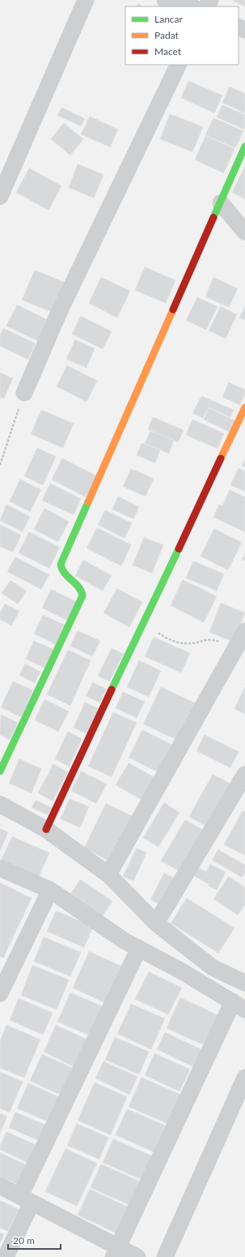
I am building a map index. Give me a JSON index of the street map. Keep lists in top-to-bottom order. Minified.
{"legend":["Lancar","Padat","Macet"],"scale_bar":"20 m"}
